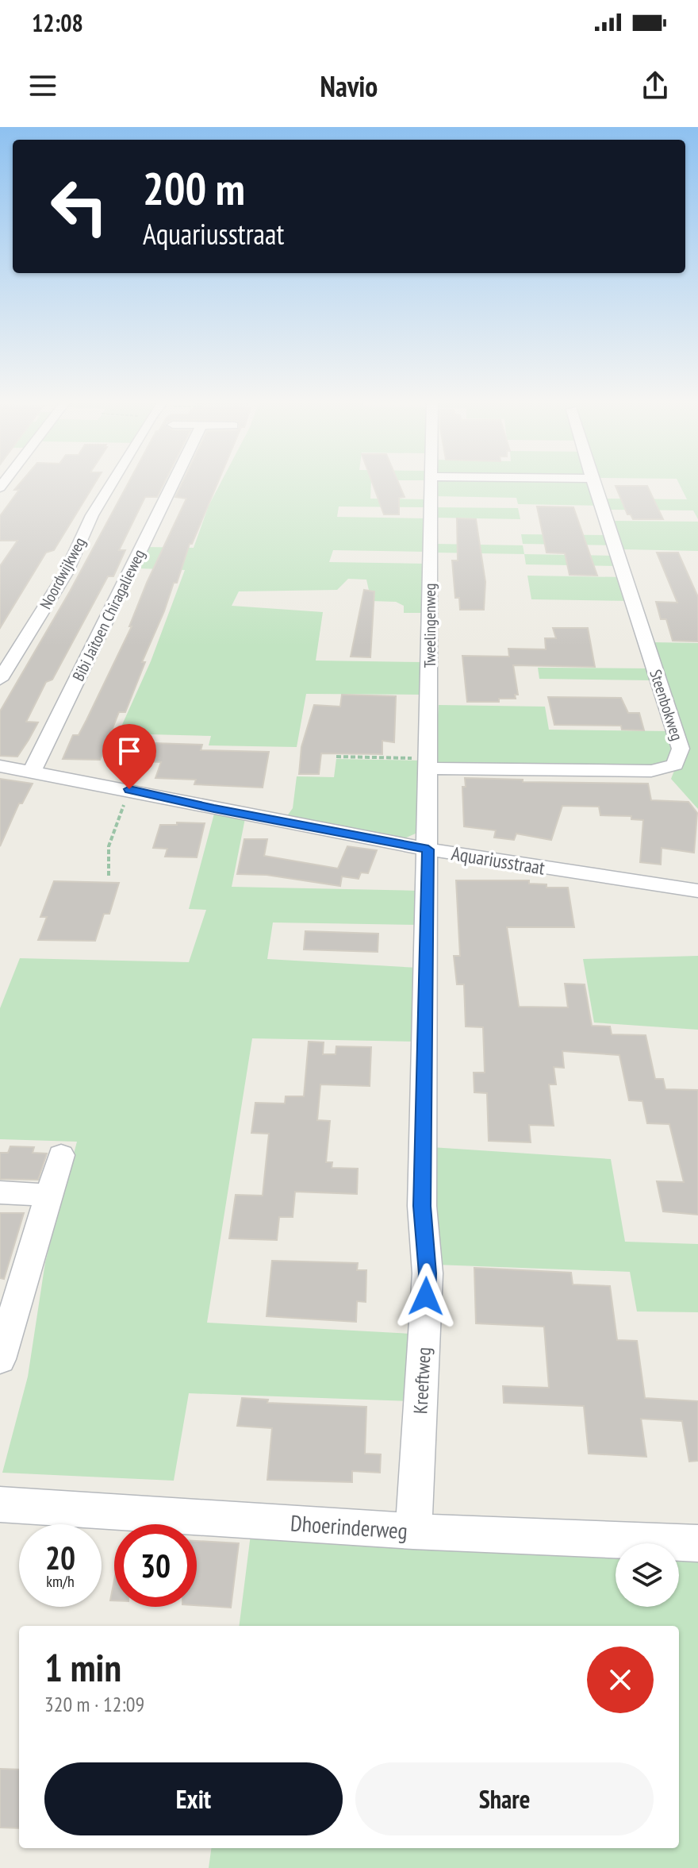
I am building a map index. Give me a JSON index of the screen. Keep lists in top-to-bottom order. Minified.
{"streets":{"street":["Noordwijkweg","Bibi Jaitoen Chiragalieweg","Tweelingenweg","Steenbokweg","Aquariusstraat","Kreeftweg","Dhoerinderweg"]},"crossings":[["Bibi Jaitoen Chiragalieweg","Aquariusstraat"],["Tweelingenweg","Steenbokweg"],["Tweelingenweg","Aquariusstraat"],["Tweelingenweg","Kreeftweg"],["Aquariusstraat","Kreeftweg"],["Kreeftweg","Dhoerinderweg"]],"page":{"status":"12:08","header":"Navio","turn":["200 m","Aquariusstraat"],"speed":"20 km/h","limit":"30","heading":["1 min","320 m · 12:09"],"buttons":["Exit","Share"]}}
